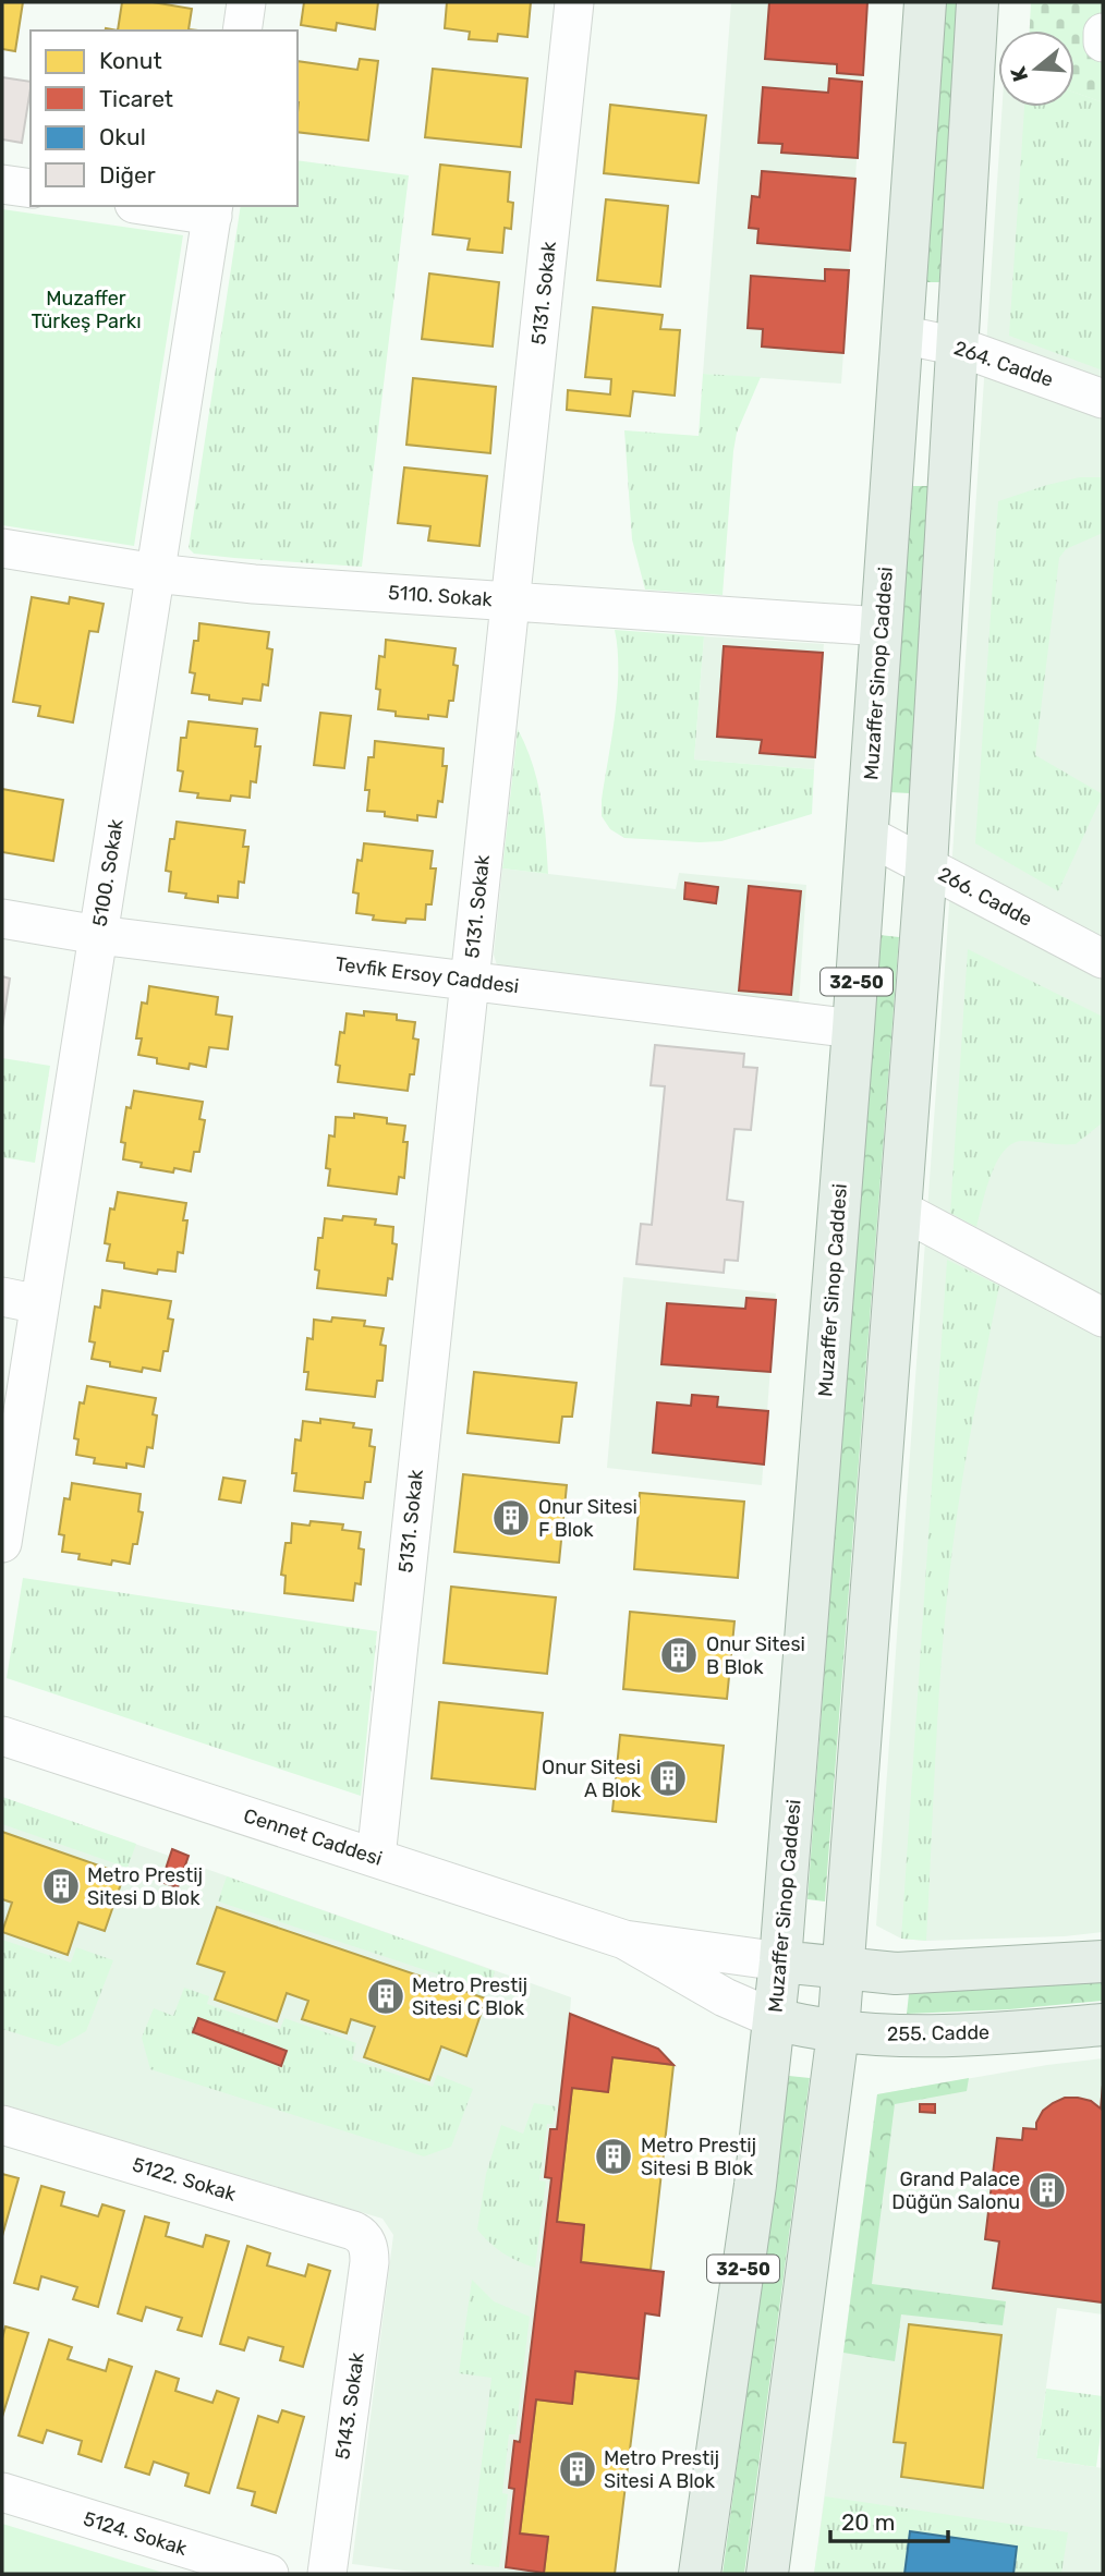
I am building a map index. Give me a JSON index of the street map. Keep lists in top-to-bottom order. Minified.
{"streets":{"main road":["Muzaffer Sinop Caddesi","32-50","255. Cadde"],"street":["5131. Sokak","264. Cadde","5110. Sokak","5100. Sokak","266. Cadde","Tevfik Ersoy Caddesi","Cennet Caddesi","5122. Sokak","5143. Sokak","5124. Sokak"]},"crossings":[["5131. Sokak","5110. Sokak"],["5131. Sokak","Tevfik Ersoy Caddesi"],["5131. Sokak","Cennet Caddesi"],["264. Cadde","Muzaffer Sinop Caddesi"],["264. Cadde","32-50"],["5110. Sokak","Muzaffer Sinop Caddesi"],["5110. Sokak","5100. Sokak"],["Muzaffer Sinop Caddesi","266. Cadde"],["Muzaffer Sinop Caddesi","Tevfik Ersoy Caddesi"],["Muzaffer Sinop Caddesi","Cennet Caddesi"],["Muzaffer Sinop Caddesi","255. Cadde"],["5100. Sokak","Tevfik Ersoy Caddesi"],["266. Cadde","32-50"],["32-50","255. Cadde"],["Cennet Caddesi","255. Cadde"],["5122. Sokak","5143. Sokak"]],"parks":["Muzaffer Türkeş Parkı"],"places":{"building":["Onur Sitesi F Blok","Onur Sitesi B Blok","Onur Sitesi A Blok","Metro Prestij Sitesi D Blok","Metro Prestij Sitesi C Blok","Metro Prestij Sitesi B Blok","Grand Palace Düğün Salonu","Metro Prestij Sitesi A Blok"]},"legend":["Konut","Ticaret","Okul","Diğer"],"scale_bar":"20 m","north":"left"}
